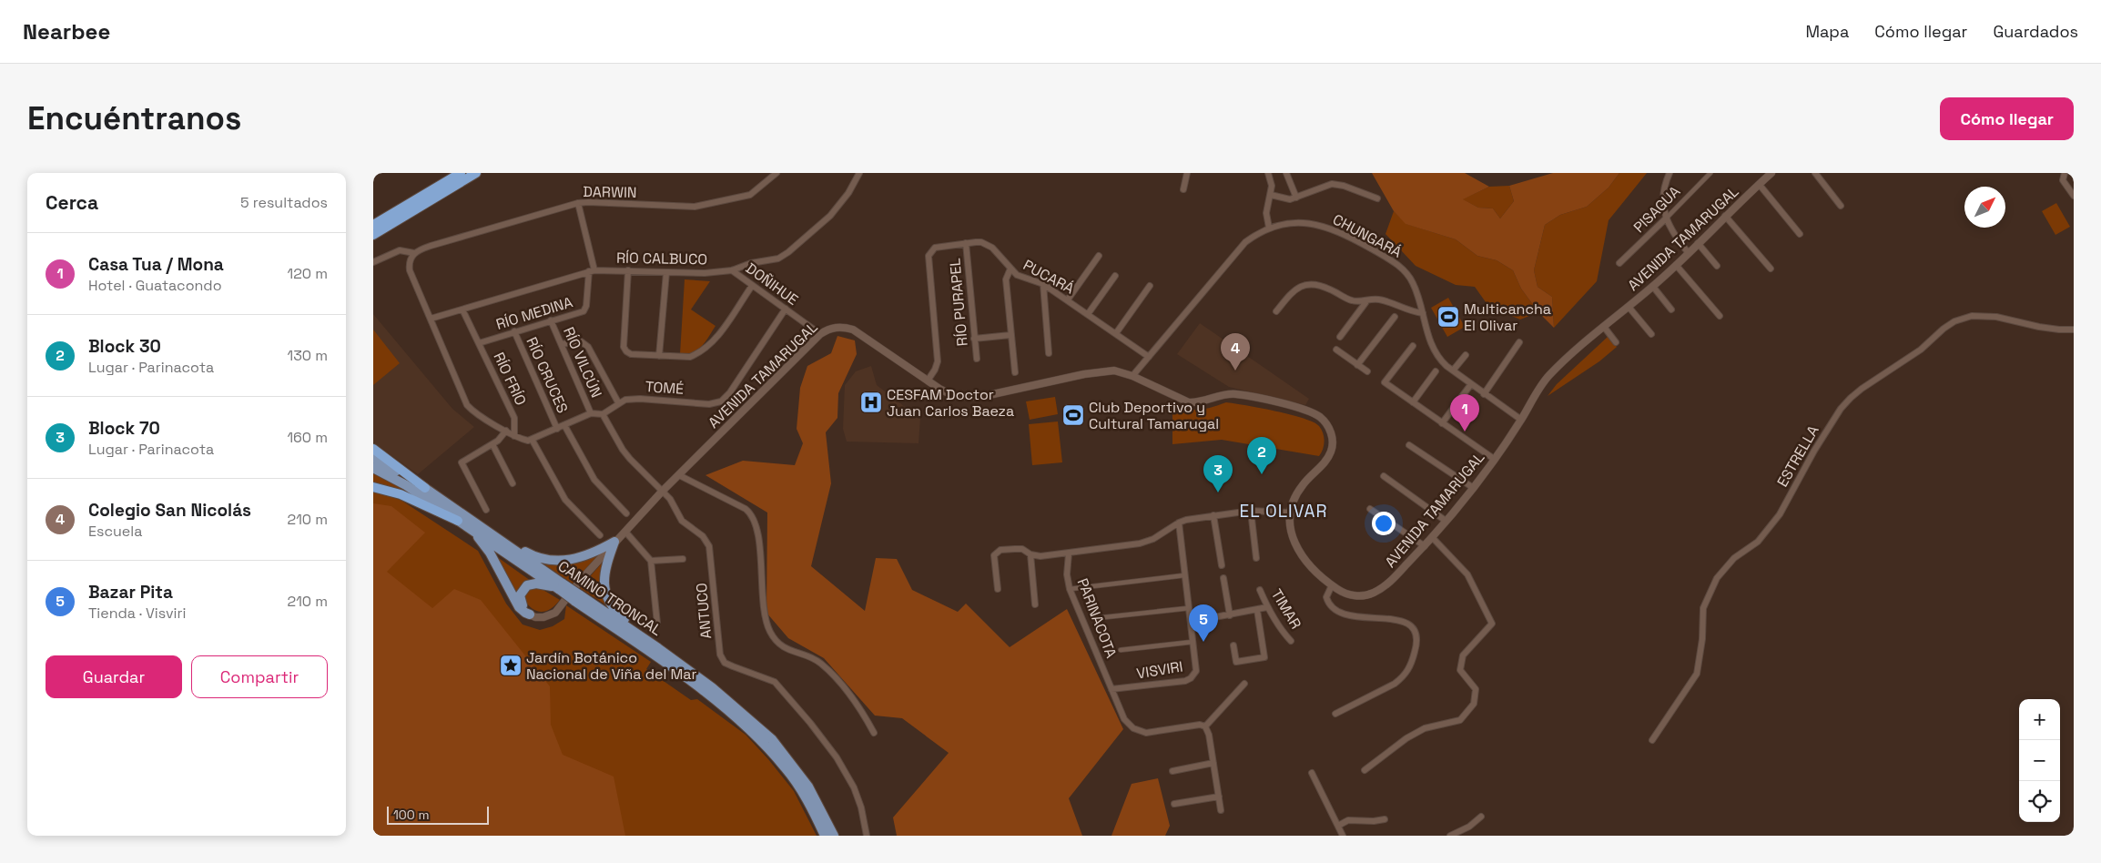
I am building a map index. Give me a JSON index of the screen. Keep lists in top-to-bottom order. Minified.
{"streets":{"main road":["CAMINO TRONCAL"],"street":["DARWIN","PISAGUA","CHUNGARÁ","AVENIDA TAMARUGAL","RÍO CALBUCO","PUCARÁ","DOÑIHUE","RÍO PURAPEL","RÍO MEDINA","RÍO VILCÚN","RÍO CRUCES","RÍO FRÍO","TOMÉ","ESTRELLA","TIMAR","ANTUCO","PARINACOTA","VISVIRI"]},"crossings":[["DARWIN","RÍO MEDINA"],["CHUNGARÁ","AVENIDA TAMARUGAL"],["CHUNGARÁ","PUCARÁ"],["AVENIDA TAMARUGAL","PUCARÁ"],["AVENIDA TAMARUGAL","DOÑIHUE"],["AVENIDA TAMARUGAL","ANTUCO"],["RÍO CALBUCO","DOÑIHUE"],["RÍO CALBUCO","RÍO MEDINA"],["RÍO CALBUCO","RÍO FRÍO"],["PUCARÁ","RÍO PURAPEL"],["DOÑIHUE","TOMÉ"],["RÍO MEDINA","RÍO VILCÚN"],["RÍO MEDINA","RÍO CRUCES"],["RÍO MEDINA","RÍO FRÍO"],["TOMÉ","ANTUCO"],["PARINACOTA","VISVIRI"]],"districts":["EL OLIVAR"],"places":{"sports":["Multicancha El Olivar","Club Deportivo y Cultural Tamarugal"],"hospital":["CESFAM Doctor Juan Carlos Baeza"],"place":["Jardín Botánico Nacional de Viña del Mar"]},"scale_bar":"100 m","north":"top right","page":{"header":"Nearbee","nav":["Mapa","Cómo llegar","Guardados"],"buttons":["Cómo llegar",["Guardar","Compartir"]],"title":"Encuéntranos","heading":["Cerca","5 resultados"],"list":[{"mark":"1","name":"Casa Tua / Mona","note":"Hotel · Guatacondo","value":"120 m"},{"mark":"2","name":"Block 30","note":"Lugar · Parinacota","value":"130 m"},{"mark":"3","name":"Block 70","note":"Lugar · Parinacota","value":"160 m"},{"mark":"4","name":"Colegio San Nicolás","note":"Escuela","value":"210 m"},{"mark":"5","name":"Bazar Pita","note":"Tienda · Visviri","value":"210 m"}],"pins":["4","1","2","3","5"],"map_buttons":["+","−"],"scale":"100 m"}}
